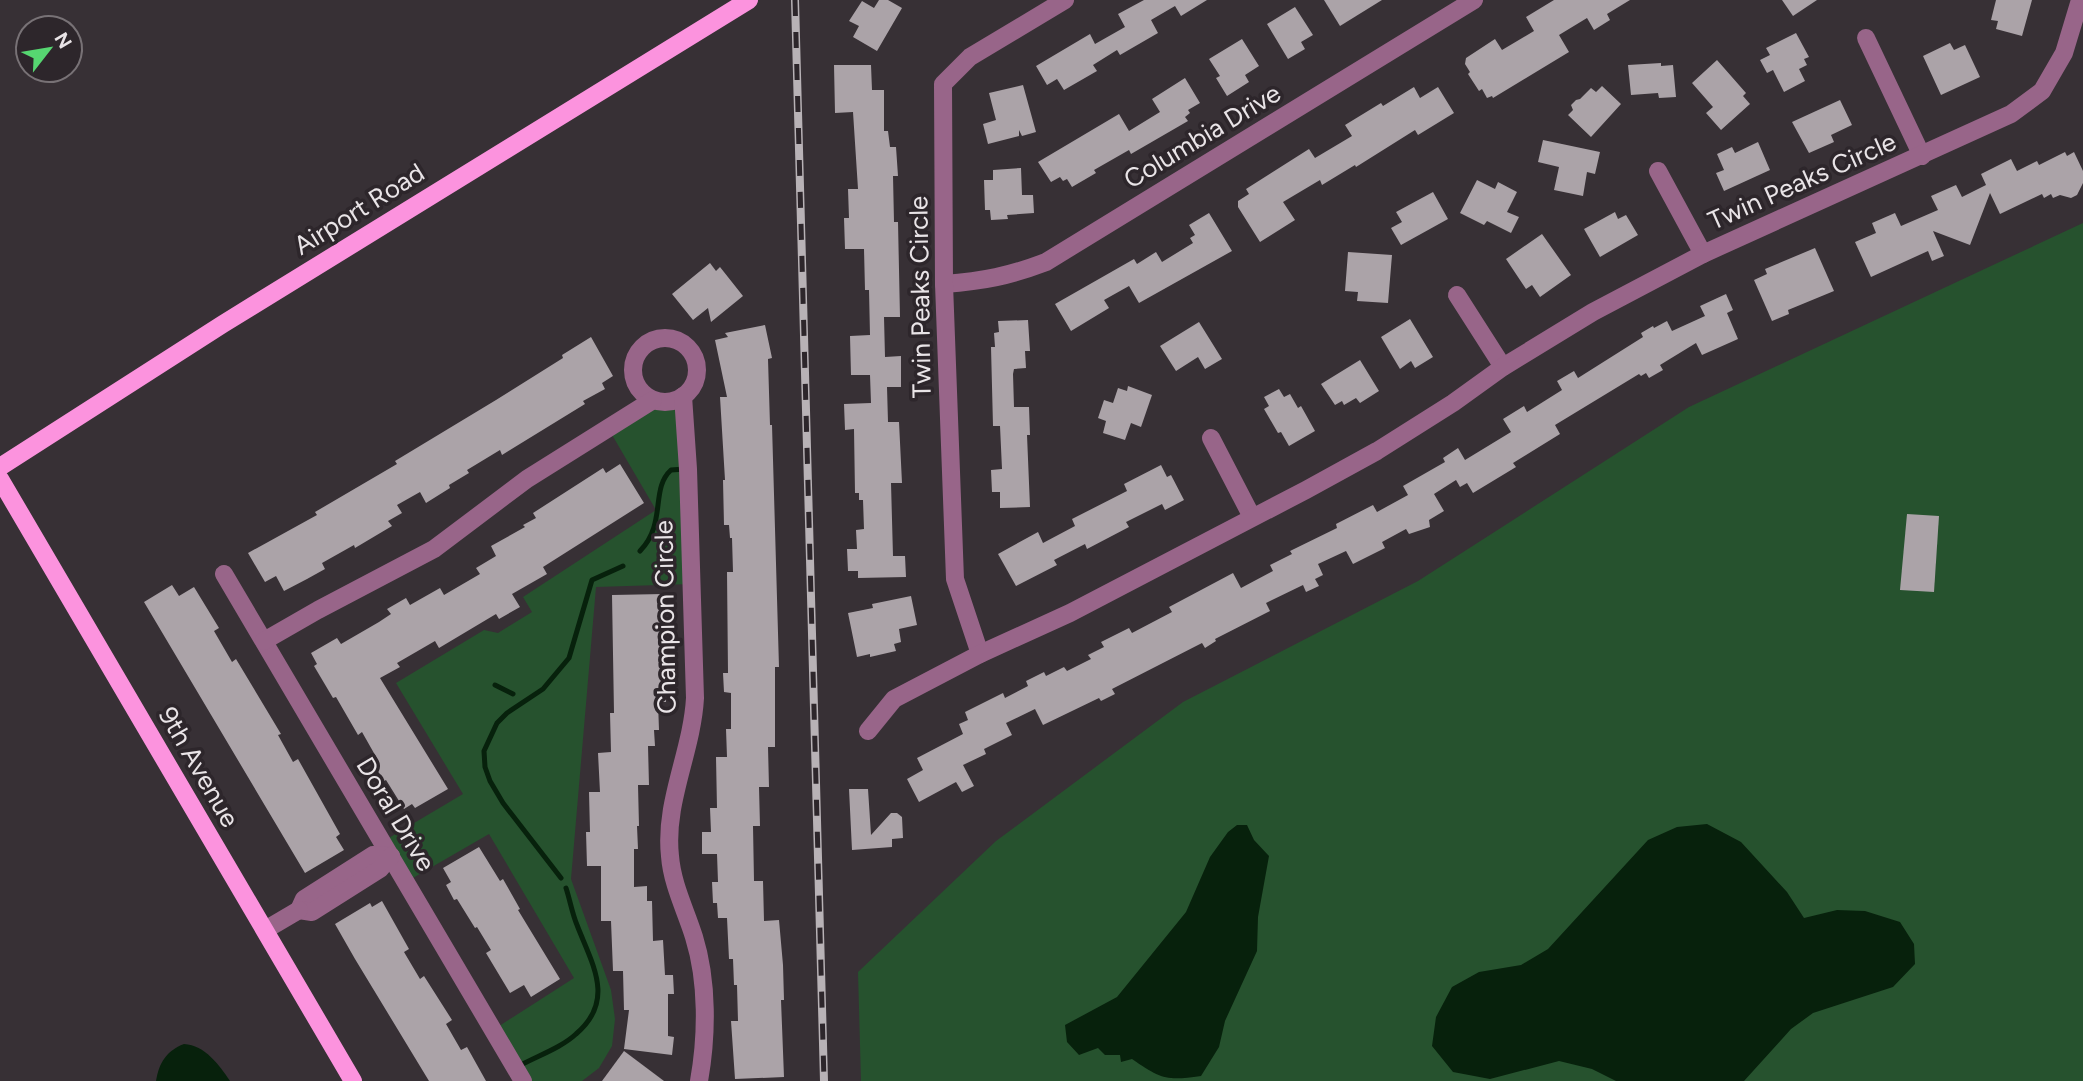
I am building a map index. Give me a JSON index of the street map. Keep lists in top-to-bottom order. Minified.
{"streets":{"main road":["Airport Road","9th Avenue"],"street":["Columbia Drive","Twin Peaks Circle","Champion Circle","Doral Drive"]},"crossings":[["Columbia Drive","Twin Peaks Circle"]],"north":"top right"}
